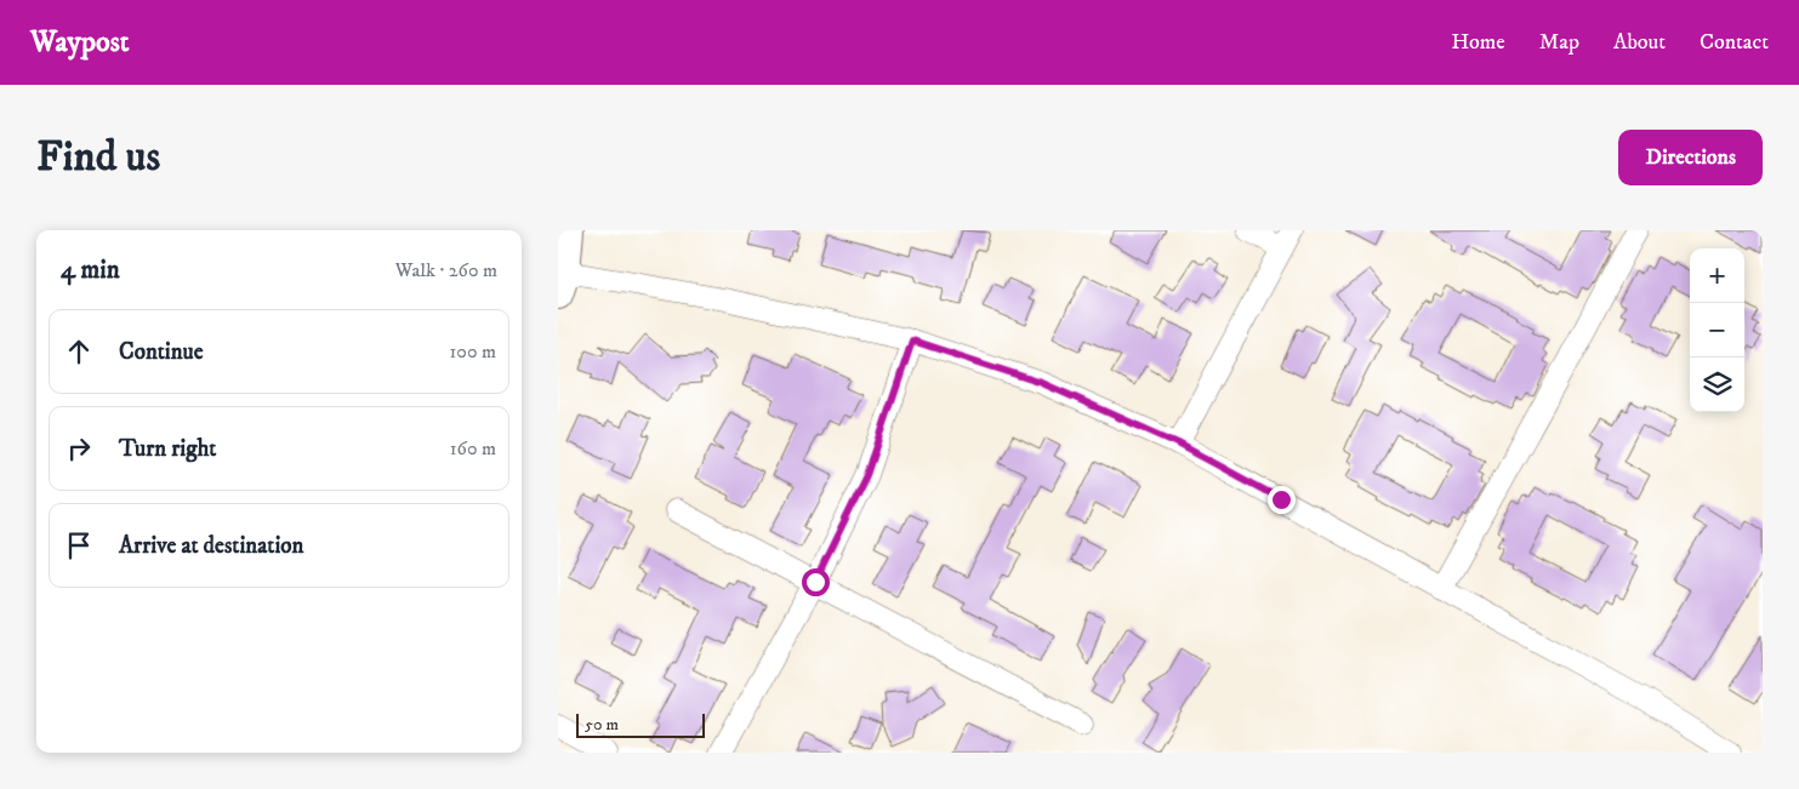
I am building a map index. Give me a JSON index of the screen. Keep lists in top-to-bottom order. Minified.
{"scale_bar":"50 m","page":{"header":"Waypost","nav":["Home","Map","About","Contact"],"buttons":"Directions","title":"Find us","heading":["4 min","Walk · 260 m"],"map_buttons":["+","−"],"list":[["Continue","100 m"],["Turn right","160 m"],"Arrive at destination"],"scale":"50 m"}}
